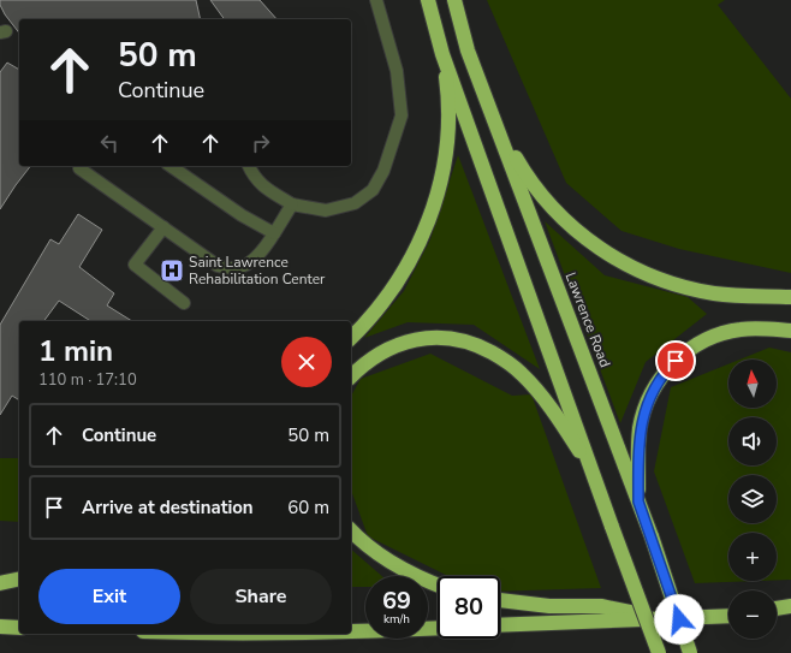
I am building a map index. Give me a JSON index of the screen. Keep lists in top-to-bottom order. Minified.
{"streets":{"highway":["Lawrence Road"]},"places":{"hospital":["Saint Lawrence Rehabilitation Center"]},"north":"top","page":{"turn":["50 m","Continue"],"heading":["1 min","110 m · 17:10"],"map_buttons":["+","−"],"list":[{"name":"Continue","value":"50 m"},{"name":"Arrive at destination","value":"60 m"}],"buttons":["Exit","Share"],"speed":"69 km/h","limit":"80"}}
